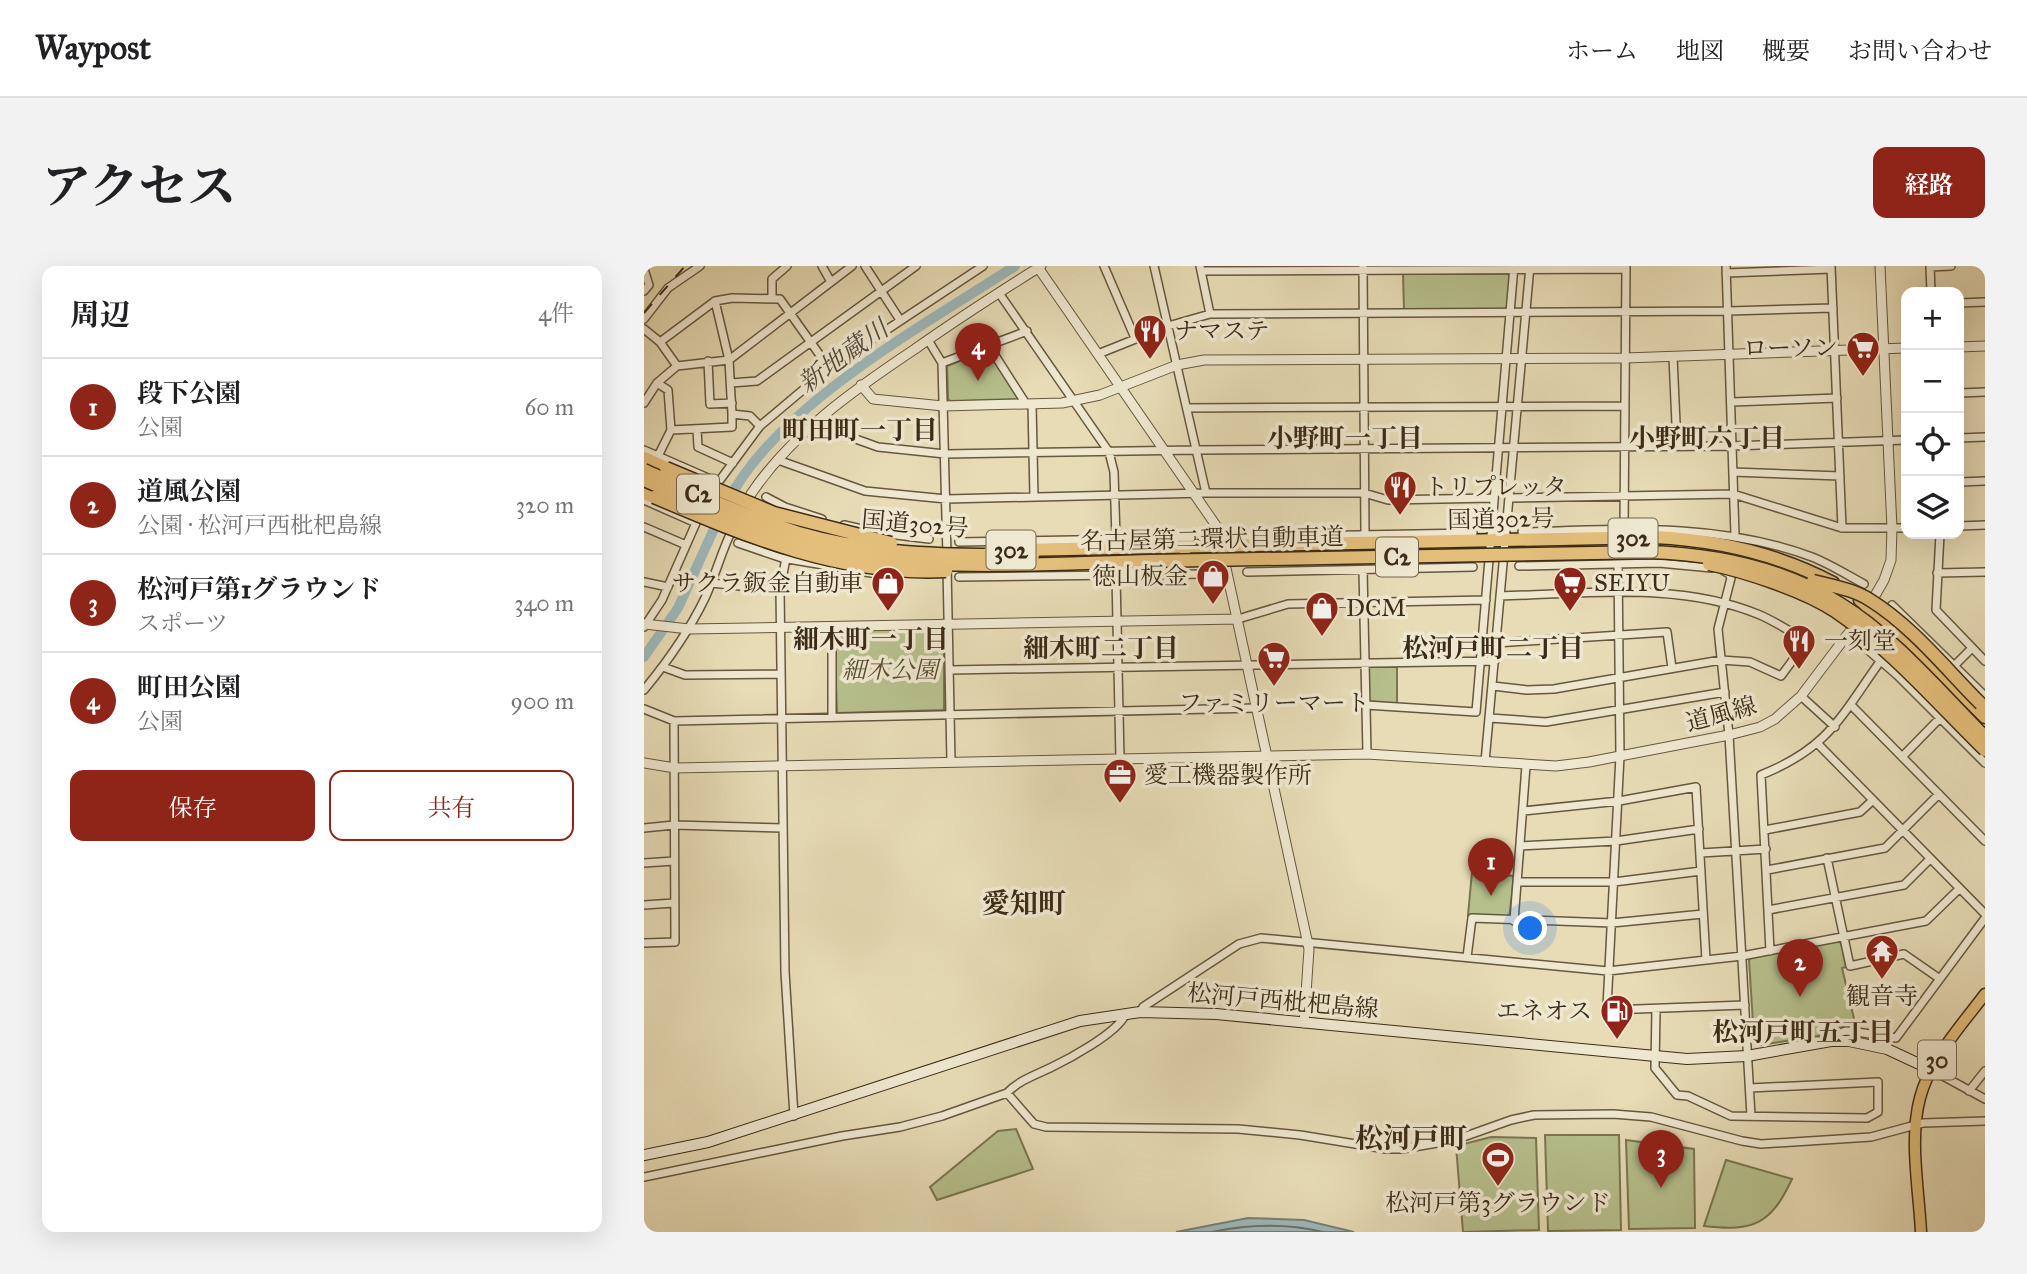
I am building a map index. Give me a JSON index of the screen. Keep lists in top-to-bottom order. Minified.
{"streets":{"highway":["C2","国道302号","302","名古屋第二環状自動車道"],"main road":["松河戸西枇杷島線","30"],"street":["道風線"]},"crossings":[["国道302号","名古屋第二環状自動車道"],["国道302号","道風線"],["松河戸西枇杷島線","30"]],"districts":["町田町一丁目","小野町一丁目","小野町六丁目","細木町一丁目","細木町二丁目","松河戸町二丁目","愛知町","松河戸町五丁目","松河戸町"],"water":["新地蔵川"],"parks":["細木公園"],"places":{"restaurant":["ナマステ","トリプレッタ","一刻堂"],"supermarket":["ローソン","SEIYU","ファミリーマート"],"shop":["徳山板金","サクラ鈑金自動車","DCM"],"office":["愛工機器製作所"],"temple":["観音寺"],"fuel station":["エネオス"],"sports":["松河戸第3グラウンド"]},"page":{"header":"Waypost","nav":["ホーム","地図","概要","お問い合わせ"],"title":"アクセス","buttons":["経路",["保存","共有"]],"heading":["周辺","4件"],"map_buttons":["+","−"],"pins":["4","1","2","3"],"list":[{"mark":"1","name":"段下公園","note":"公園","value":"60 m"},{"mark":"2","name":"道風公園","note":"公園 · 松河戸西枇杷島線","value":"320 m"},{"mark":"3","name":"松河戸第1グラウンド","note":"スポーツ","value":"340 m"},{"mark":"4","name":"町田公園","note":"公園","value":"900 m"}]}}
